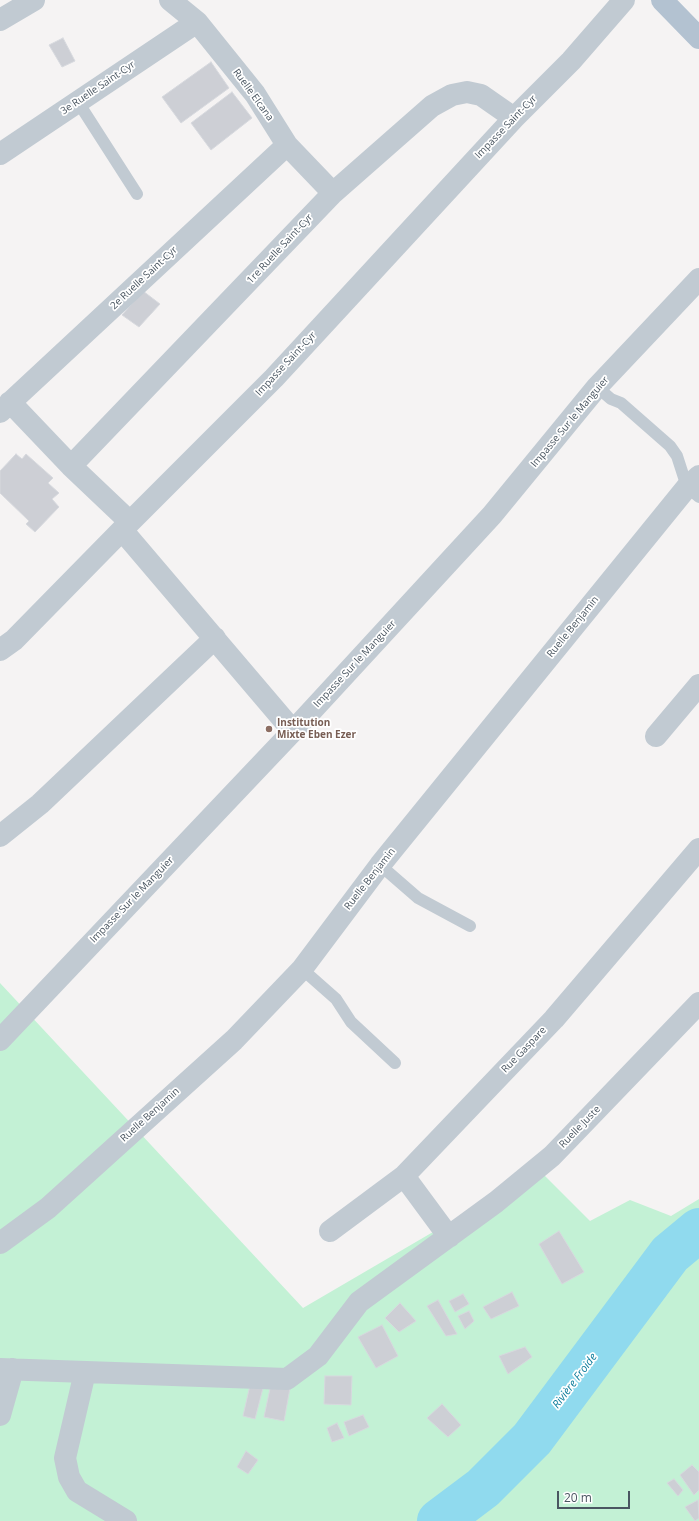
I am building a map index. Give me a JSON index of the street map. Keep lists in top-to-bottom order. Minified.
{"streets":{"street":["3e Ruelle Saint-Cyr","Ruelle Elcana","Impasse Saint-Cyr","1re Ruelle Saint-Cyr","2e Ruelle Saint-Cyr","Impasse Sur le Manguier","Ruelle Benjamin","Rue Gaspare","Ruelle Juste"]},"crossings":[["3e Ruelle Saint-Cyr","Ruelle Elcana"],["Ruelle Elcana","1re Ruelle Saint-Cyr"],["Ruelle Elcana","2e Ruelle Saint-Cyr"],["Impasse Saint-Cyr","1re Ruelle Saint-Cyr"]],"water":["Rivière Froide"],"places":["Institution Mixte Eben Ezer"],"scale_bar":"20 m"}
